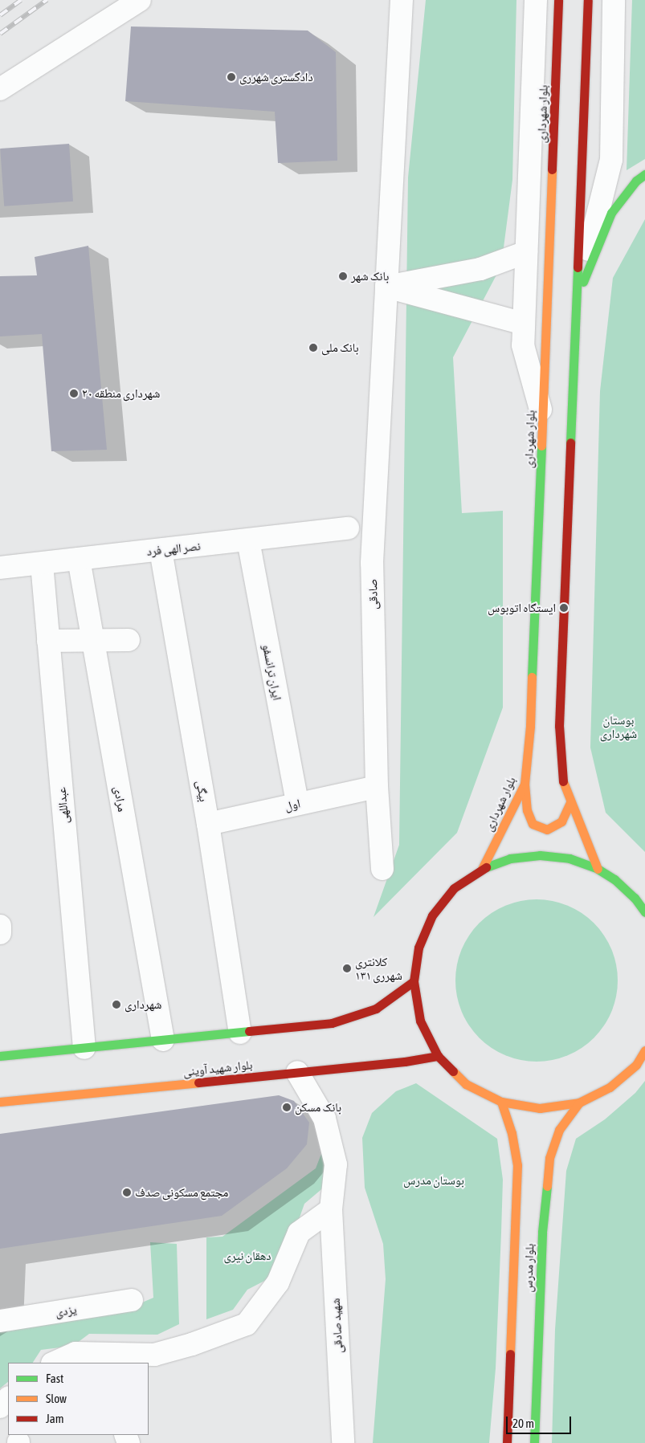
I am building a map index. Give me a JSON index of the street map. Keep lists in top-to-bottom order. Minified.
{"streets":{"main road":["بلوار شهرداری","بلوار شهید آوینی","بلوار مدرس"],"street":["نصر الهی فرد","صادقی","ایران ترانسفو","بیگی","مرادی","اول","عبداللهی","یزدی","شهید صادقی"]},"crossings":[["نصر الهی فرد","ایران ترانسفو"],["نصر الهی فرد","بیگی"],["نصر الهی فرد","مرادی"],["نصر الهی فرد","عبداللهی"],["صادقی","اول"],["ایران ترانسفو","اول"],["بیگی","اول"],["بلوار شهید آوینی","شهید صادقی"]],"parks":["بوستان شهرداری","بوستان مدرس","دهقان نیری"],"places":["دادگستری شهرری","بانک شهر","بانک ملی","شهرداری منطقه ۲۰","ایستگاه اتوبوس","کلانتری ۱۳۱ شهرری","شهرداری","بانک مسکن","مجتمع مسکونی صدف"],"legend":["Fast","Slow","Jam"],"scale_bar":"20 m"}
